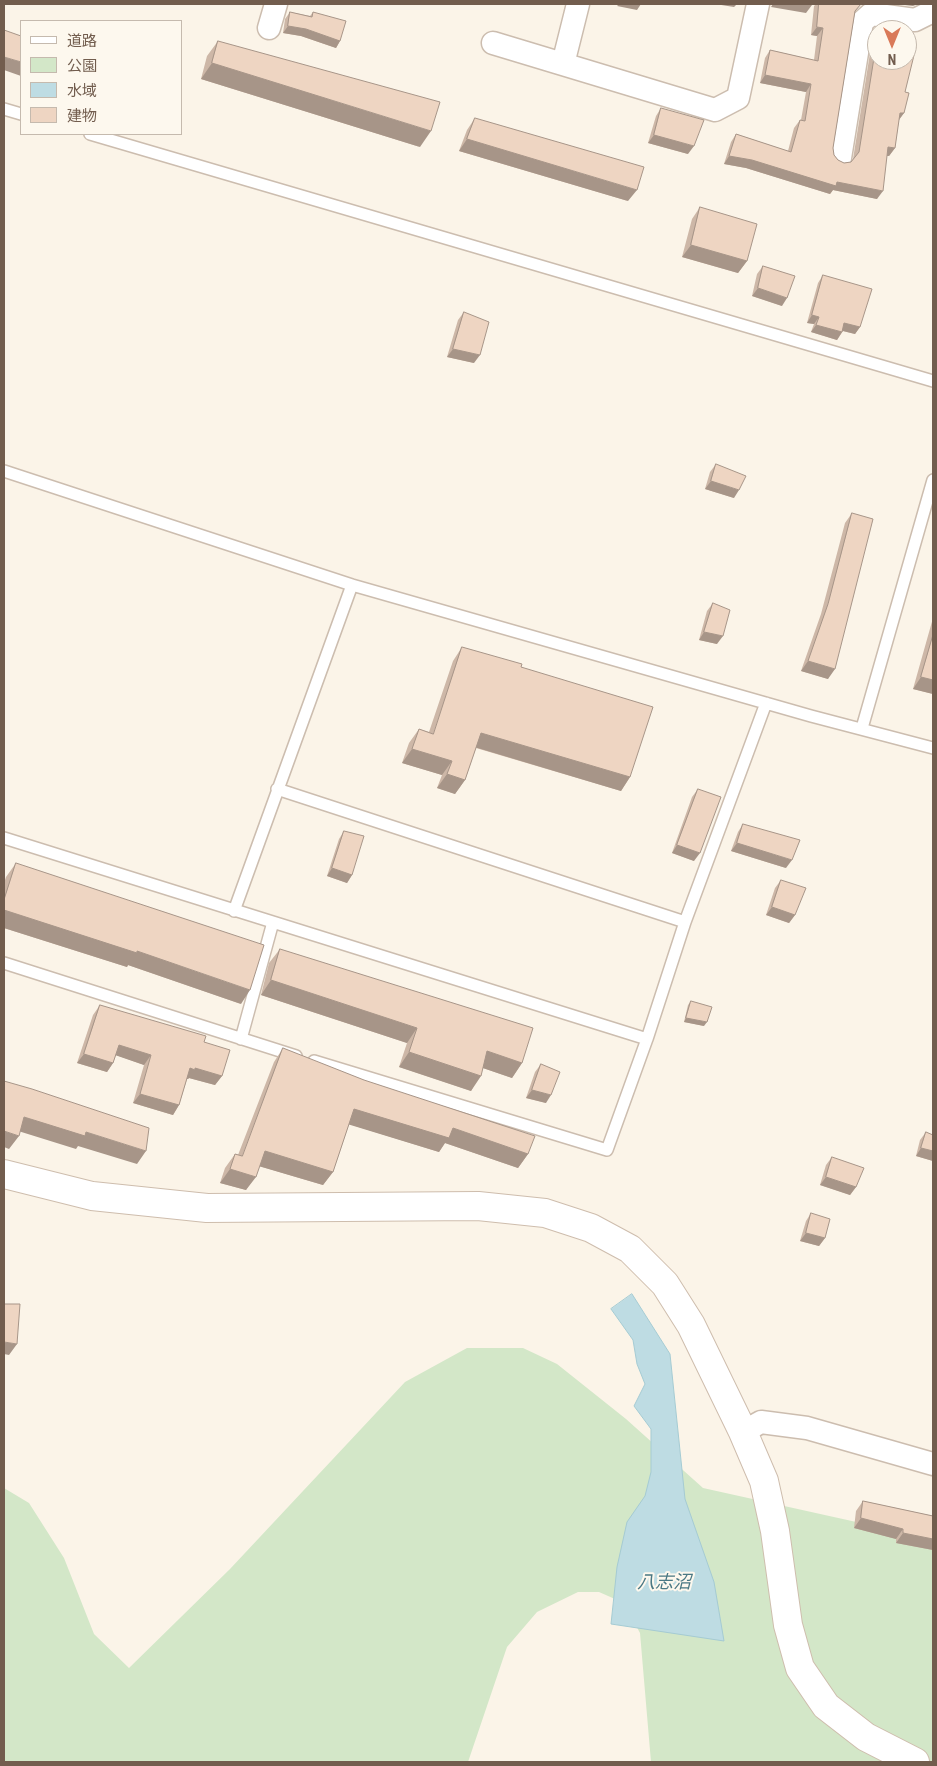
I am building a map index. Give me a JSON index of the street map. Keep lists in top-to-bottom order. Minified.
{"water":["八志沼"],"legend":["道路","公園","水域","建物"],"north":"bottom"}
